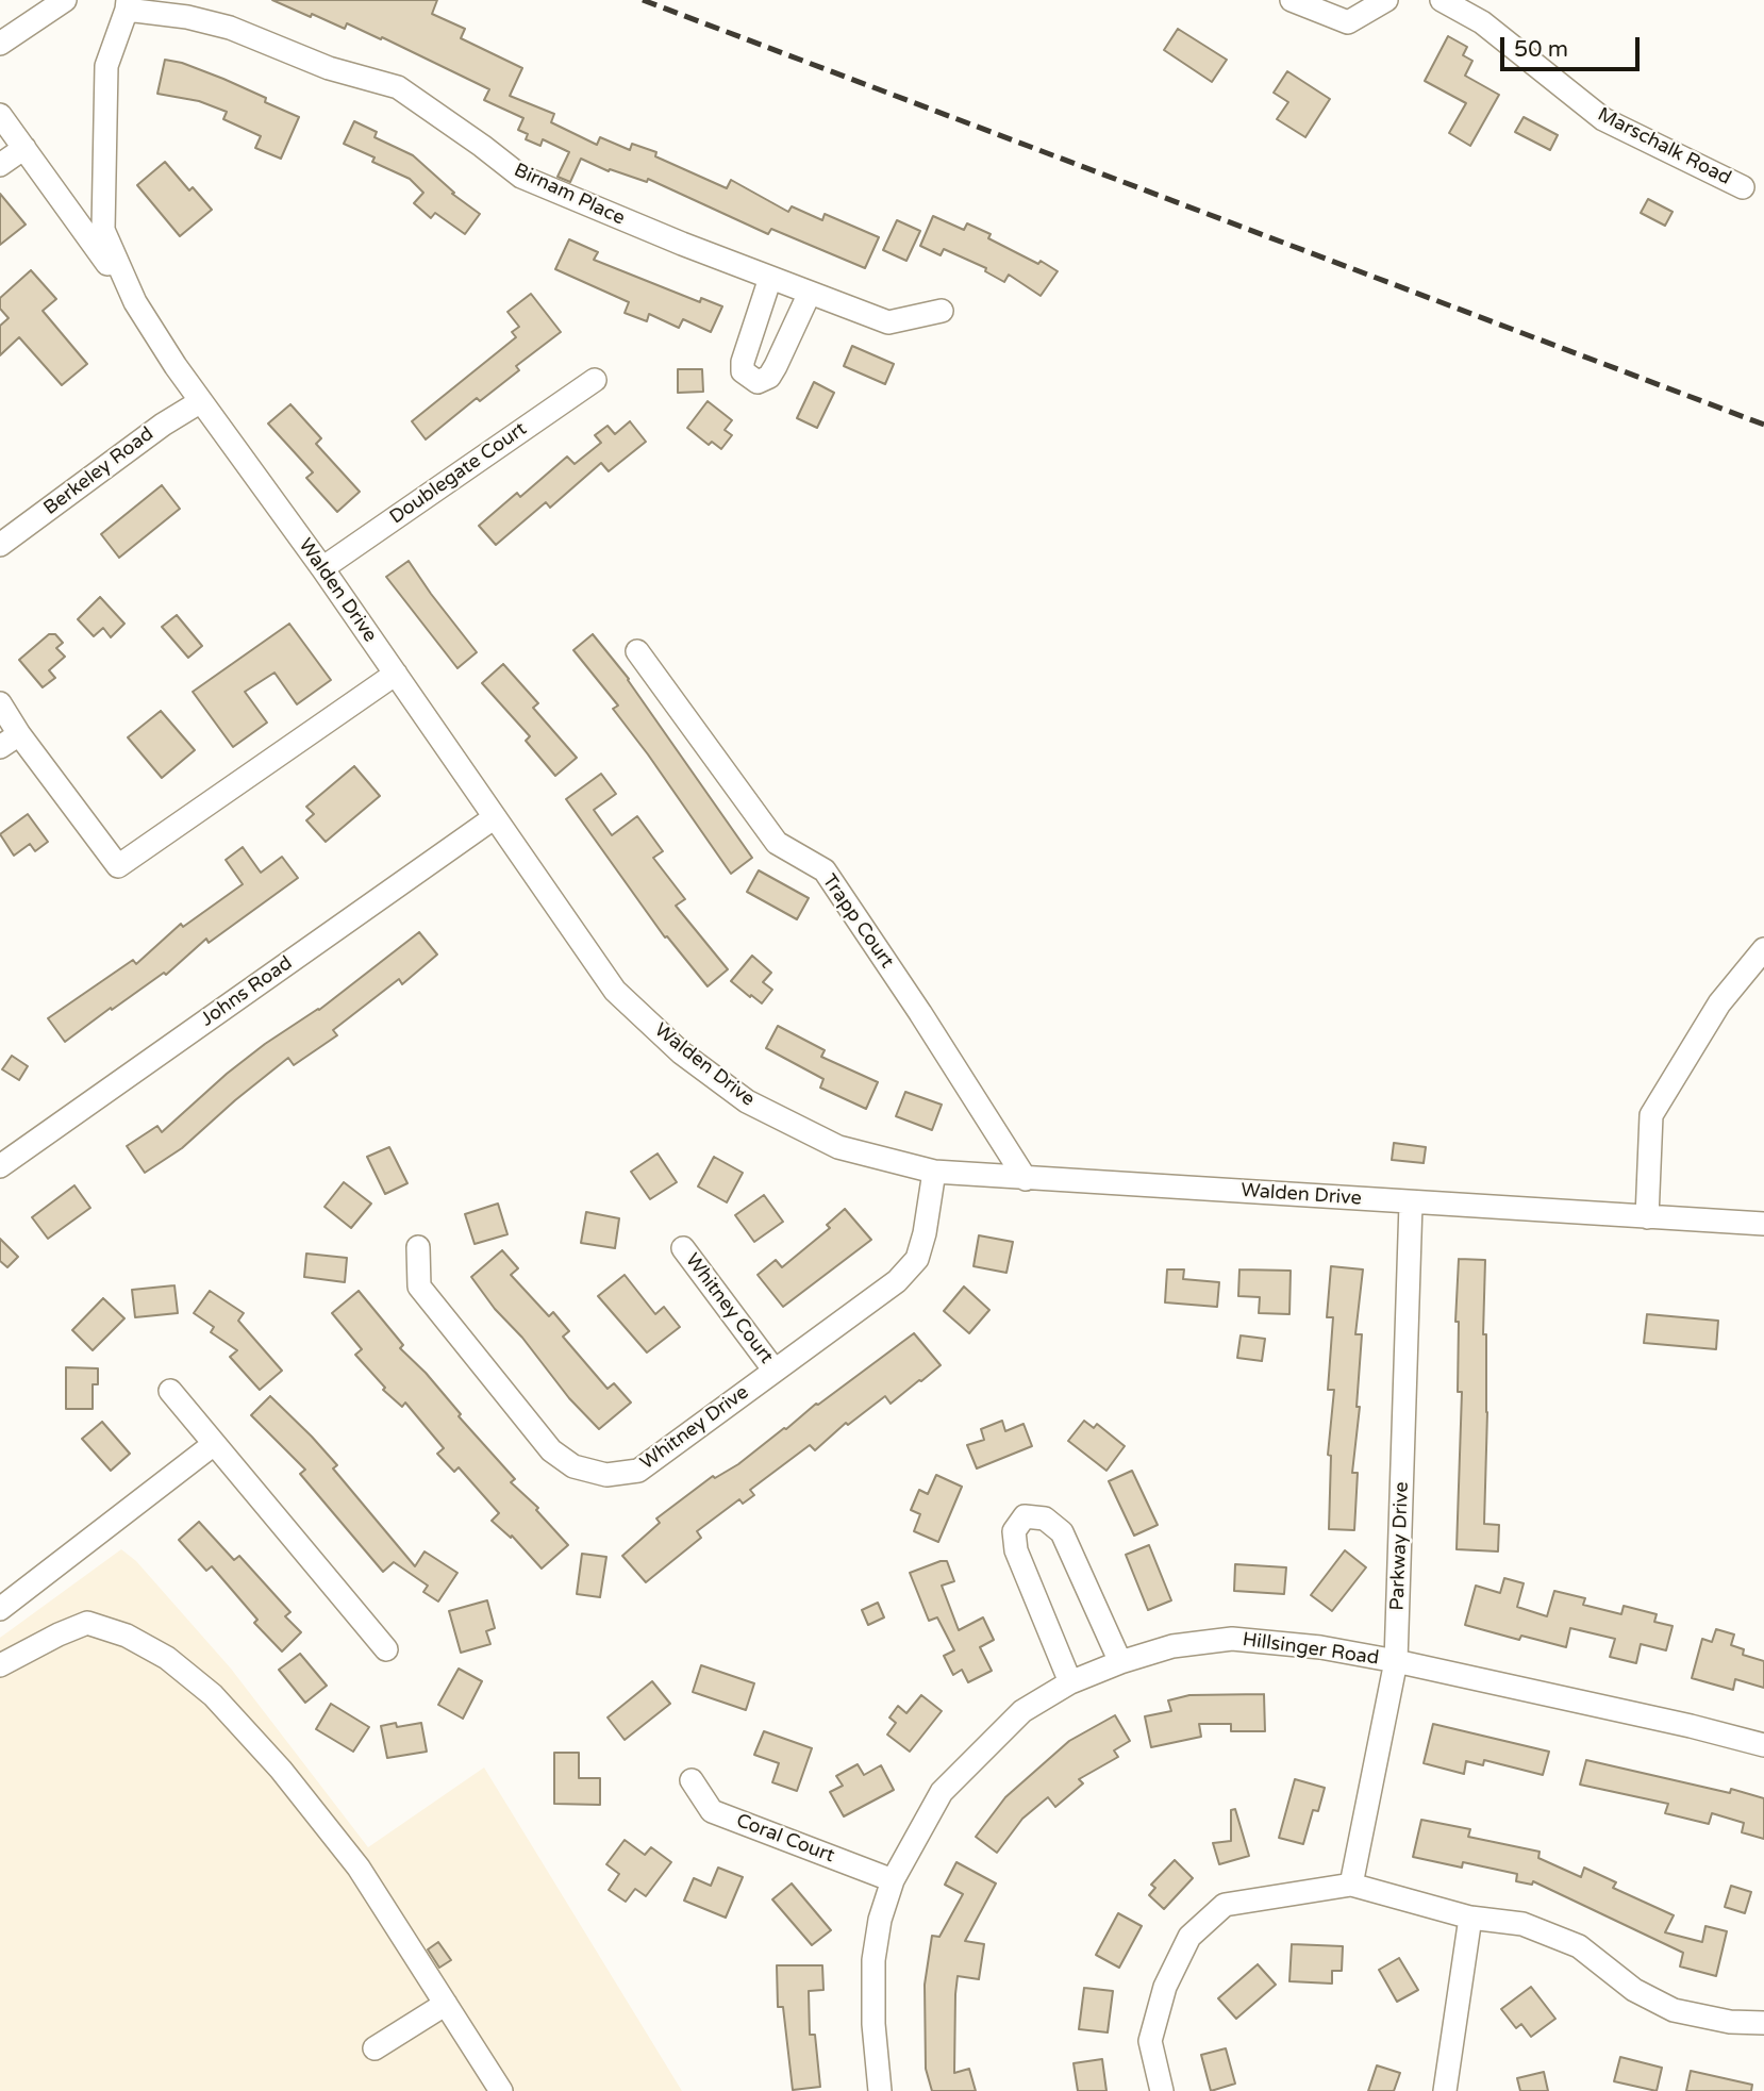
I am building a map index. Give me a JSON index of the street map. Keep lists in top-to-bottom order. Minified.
{"streets":{"street":["Marschalk Road","Birnam Place","Berkeley Road","Doublegate Court","Walden Drive","Trapp Court","Johns Road","Whitney Court","Whitney Drive","Parkway Drive","Hillsinger Road","Coral Court"]},"crossings":[["Birnam Place","Walden Drive"],["Berkeley Road","Walden Drive"],["Doublegate Court","Walden Drive"],["Walden Drive","Trapp Court"],["Walden Drive","Johns Road"],["Walden Drive","Whitney Drive"],["Walden Drive","Parkway Drive"],["Whitney Court","Whitney Drive"],["Parkway Drive","Hillsinger Road"],["Hillsinger Road","Coral Court"]],"scale_bar":"50 m"}
